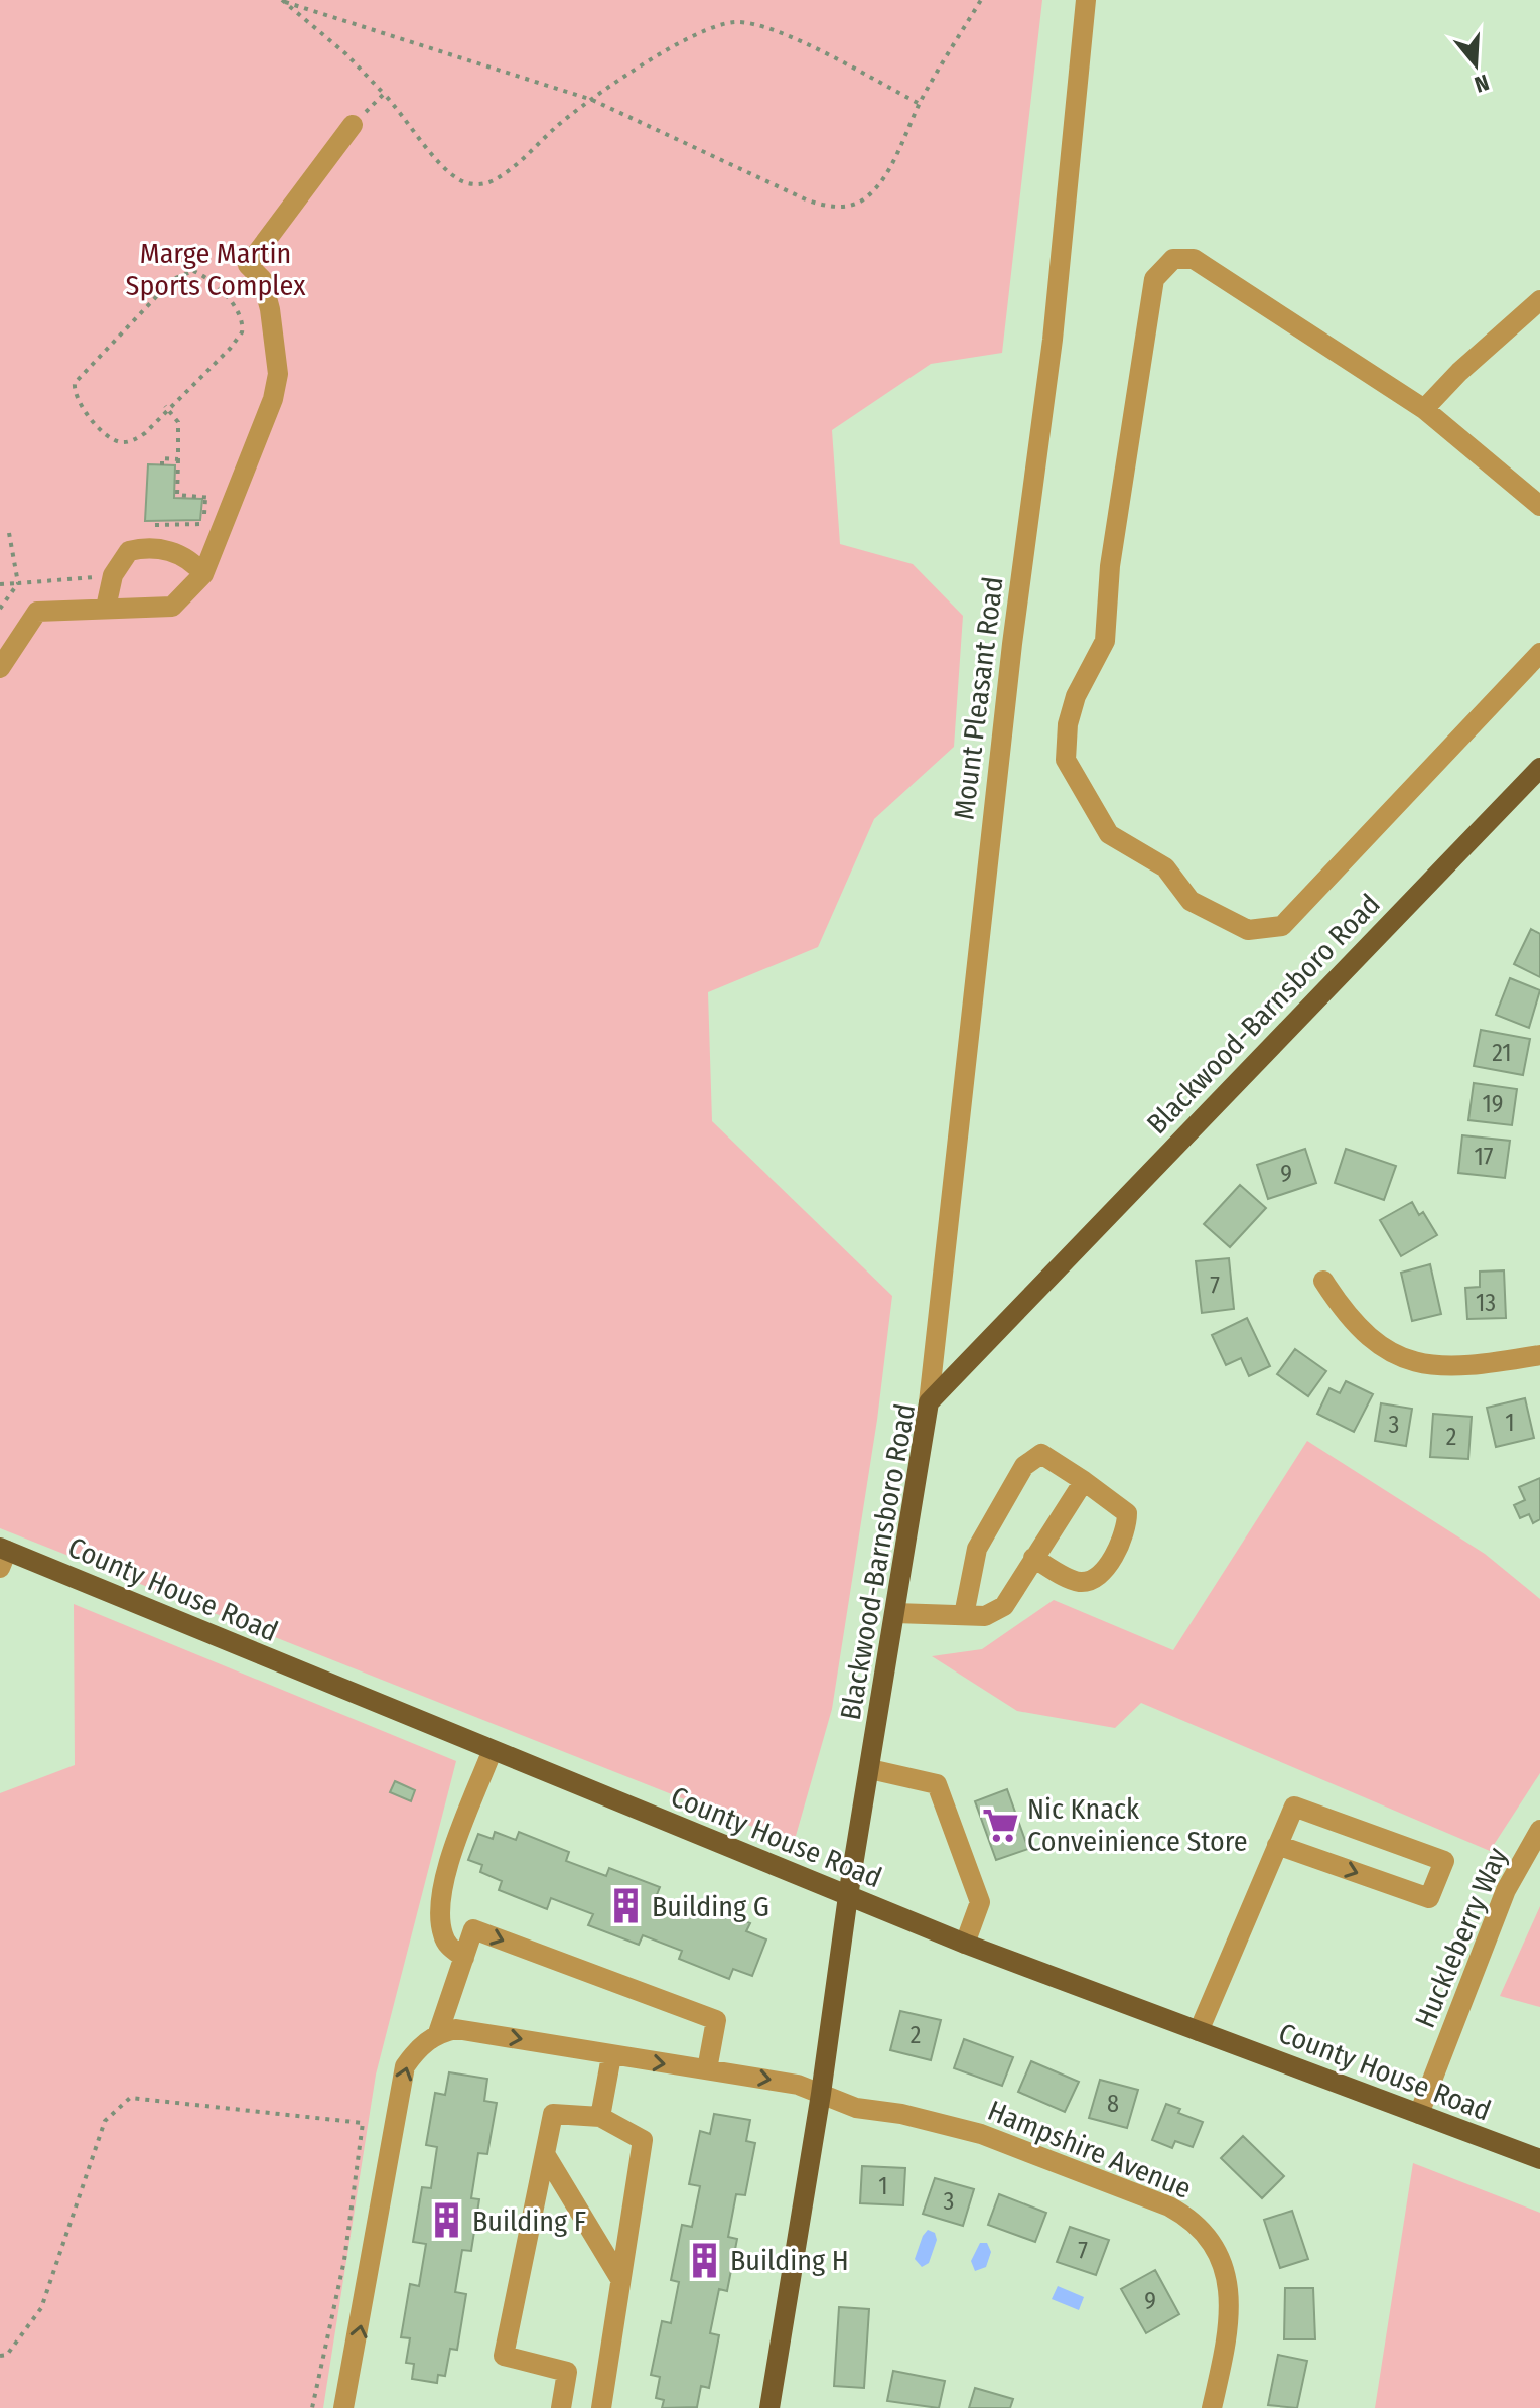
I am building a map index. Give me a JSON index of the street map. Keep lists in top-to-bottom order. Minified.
{"streets":{"main road":["Blackwood-Barnsboro Road","County House Road"],"street":["Mount Pleasant Road","Huckleberry Way","Hampshire Avenue"]},"crossings":[["Mount Pleasant Road","Blackwood-Barnsboro Road"],["Blackwood-Barnsboro Road","County House Road"],["Blackwood-Barnsboro Road","Hampshire Avenue"],["County House Road","Huckleberry Way"]],"one_way":["Hampshire Avenue"],"parks":["Marge Martin Sports Complex"],"places":{"supermarket":["Nic Knack Conveinience Store"],"building":["Building G","Building F","Building H"]},"house_numbers":["21","19","17","9","7","13","1","3","2","2","8","1","3","7","9"],"north":"bottom"}
